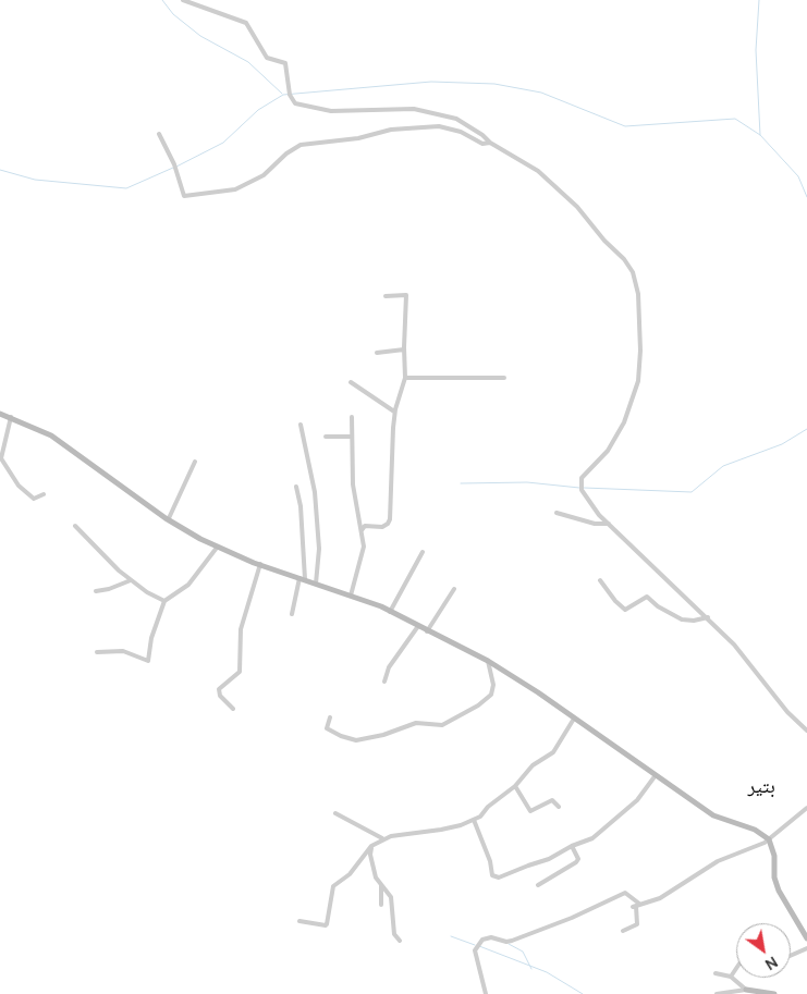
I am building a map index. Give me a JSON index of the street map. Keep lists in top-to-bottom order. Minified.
{"districts":["بتير"],"north":"bottom right"}
